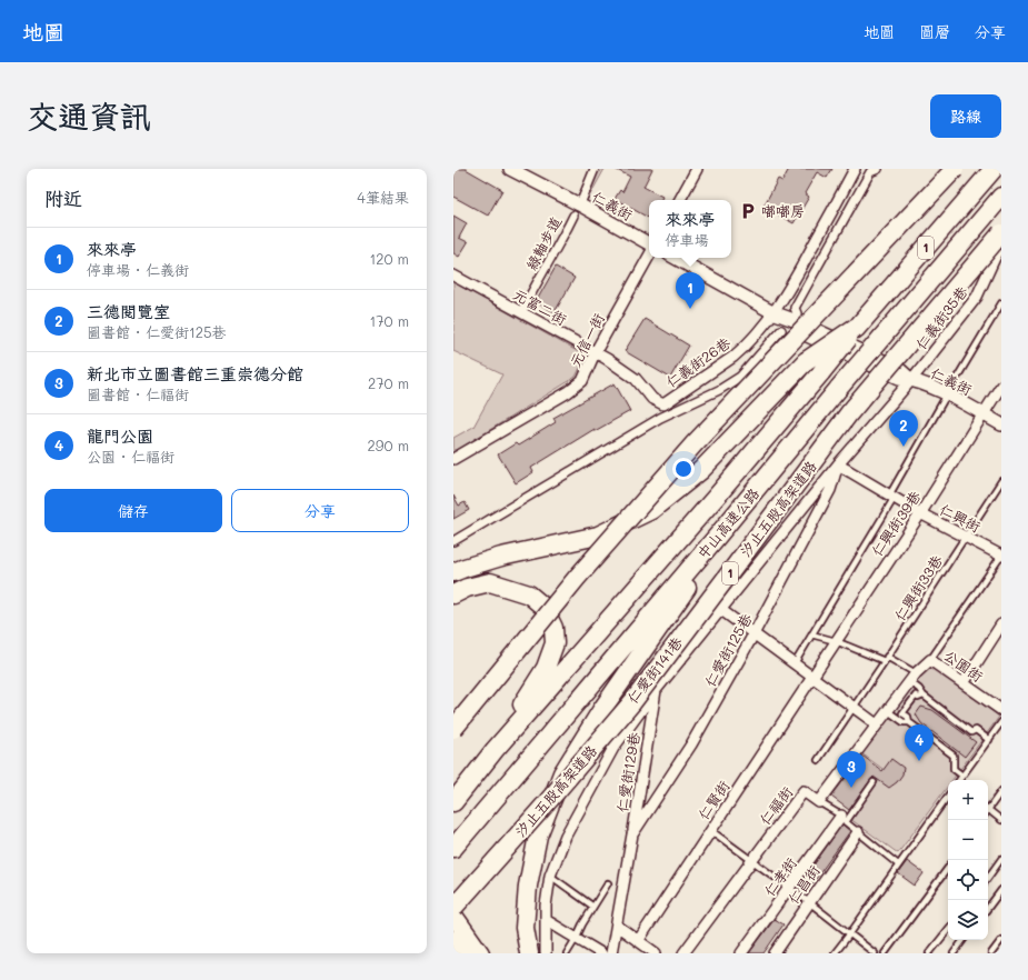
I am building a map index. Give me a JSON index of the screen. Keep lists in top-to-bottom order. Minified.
{"streets":{"highway":["1","汐止五股高架道路","中山高速公路"],"street":["仁義街","綠軸步道","元富二街","仁義街35巷","元信一街","仁義街26巷","仁興街","仁興街39巷","仁愛街125巷","公園街","仁愛街141巷","仁愛街129巷","仁賢街","仁福街","仁孝街","仁昌街"],"lane":["仁興街33巷"]},"crossings":[["仁義街","仁義街35巷"],["仁義街","仁義街26巷"],["仁義街","仁興街39巷"],["仁義街","仁愛街125巷"],["元富二街","元信一街"],["元富二街","仁義街26巷"],["仁義街35巷","仁愛街125巷"],["仁興街","仁興街39巷"],["仁興街","仁興街33巷"],["仁興街","仁愛街125巷"],["仁興街","仁愛街141巷"],["仁興街39巷","仁賢街"],["仁愛街125巷","仁愛街141巷"],["仁愛街125巷","仁愛街129巷"],["仁愛街141巷","仁愛街129巷"]],"places":{"parking":["嘟嘟房"]},"page":{"header":"地圖","nav":["地圖","圖層","分享"],"buttons":["路線",["儲存","分享"]],"title":"交通資訊","heading":["附近","4筆結果"],"popup":["來來亭","停車場"],"list":[{"mark":"1","name":"來來亭","note":"停車場 · 仁義街","value":"120 m"},{"mark":"2","name":"三德閱覽室","note":"圖書館 · 仁愛街125巷","value":"170 m"},{"mark":"3","name":"新北市立圖書館三重崇德分館","note":"圖書館 · 仁福街","value":"270 m"},{"mark":"4","name":"龍門公園","note":"公園 · 仁福街","value":"290 m"}],"pins":["1","2","4","3"],"map_buttons":["+","−"]}}
